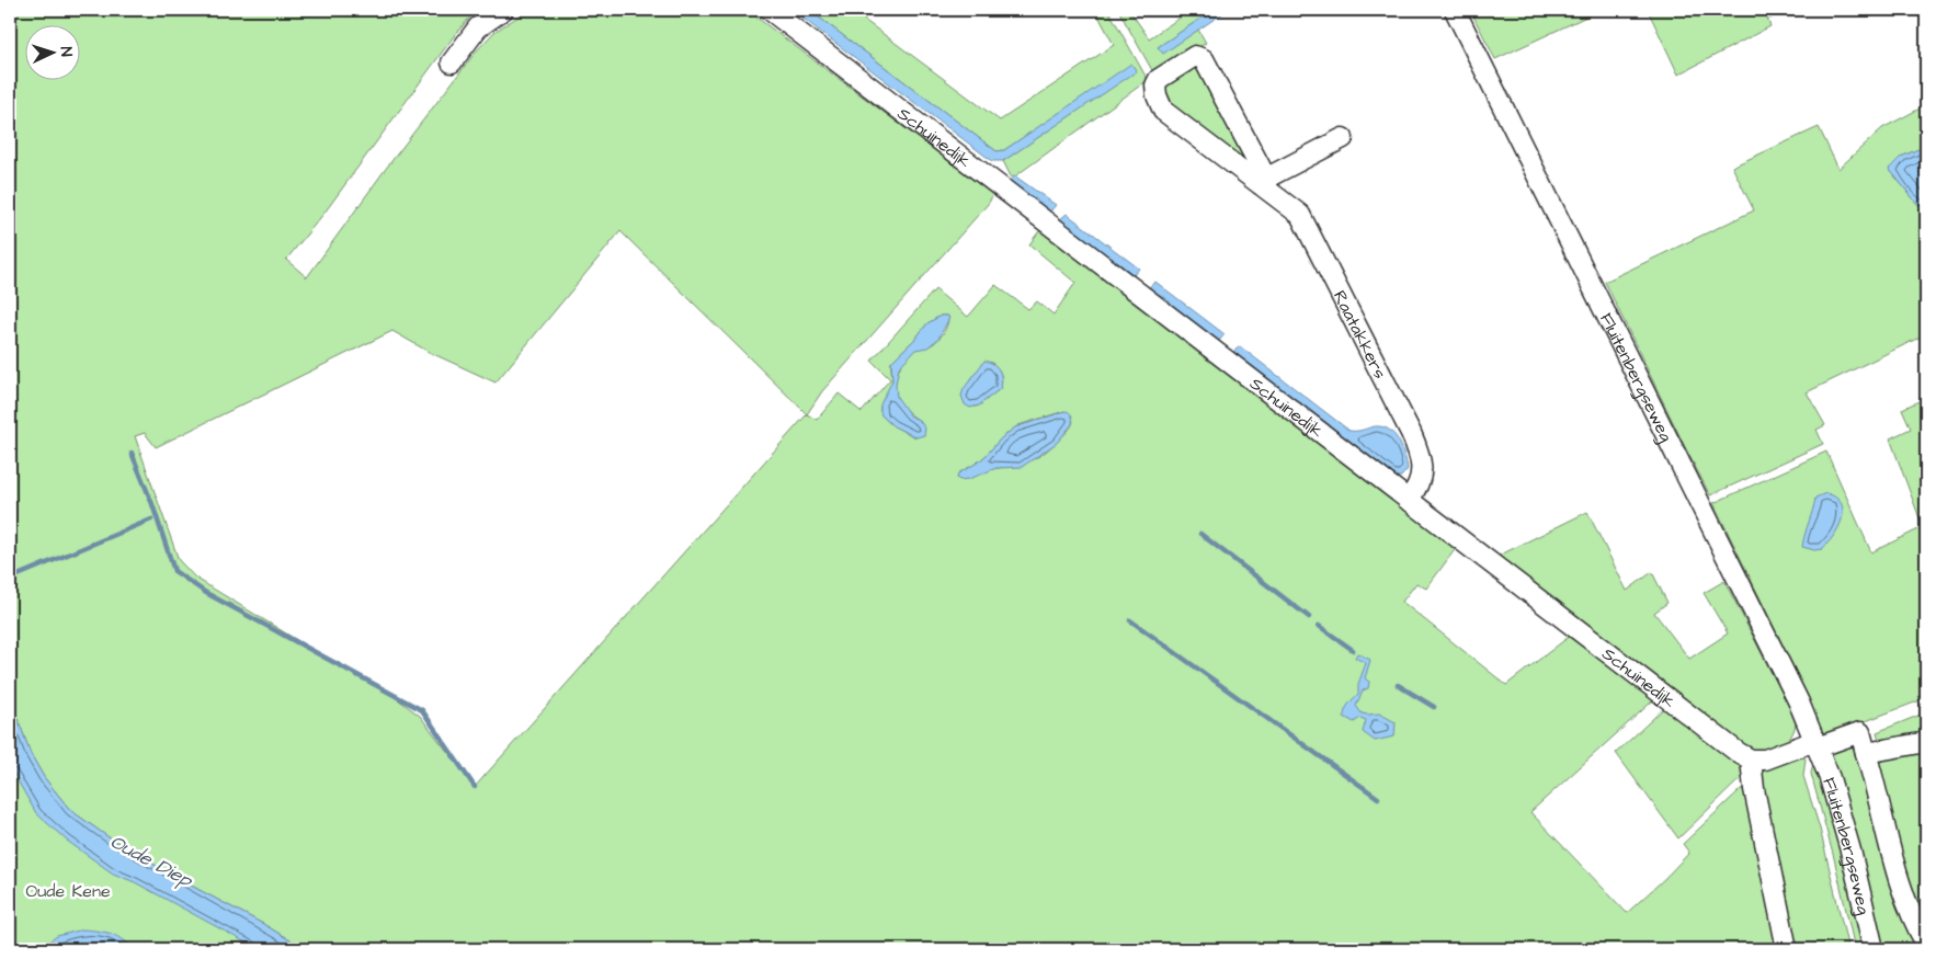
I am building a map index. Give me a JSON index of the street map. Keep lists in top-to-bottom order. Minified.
{"streets":{"street":["Schuinedijk","Raatakkers","Fluitenbergseweg"]},"crossings":[["Schuinedijk","Raatakkers"]],"water":["Oude Diep"],"parks":["Oude Kene"],"north":"right"}
